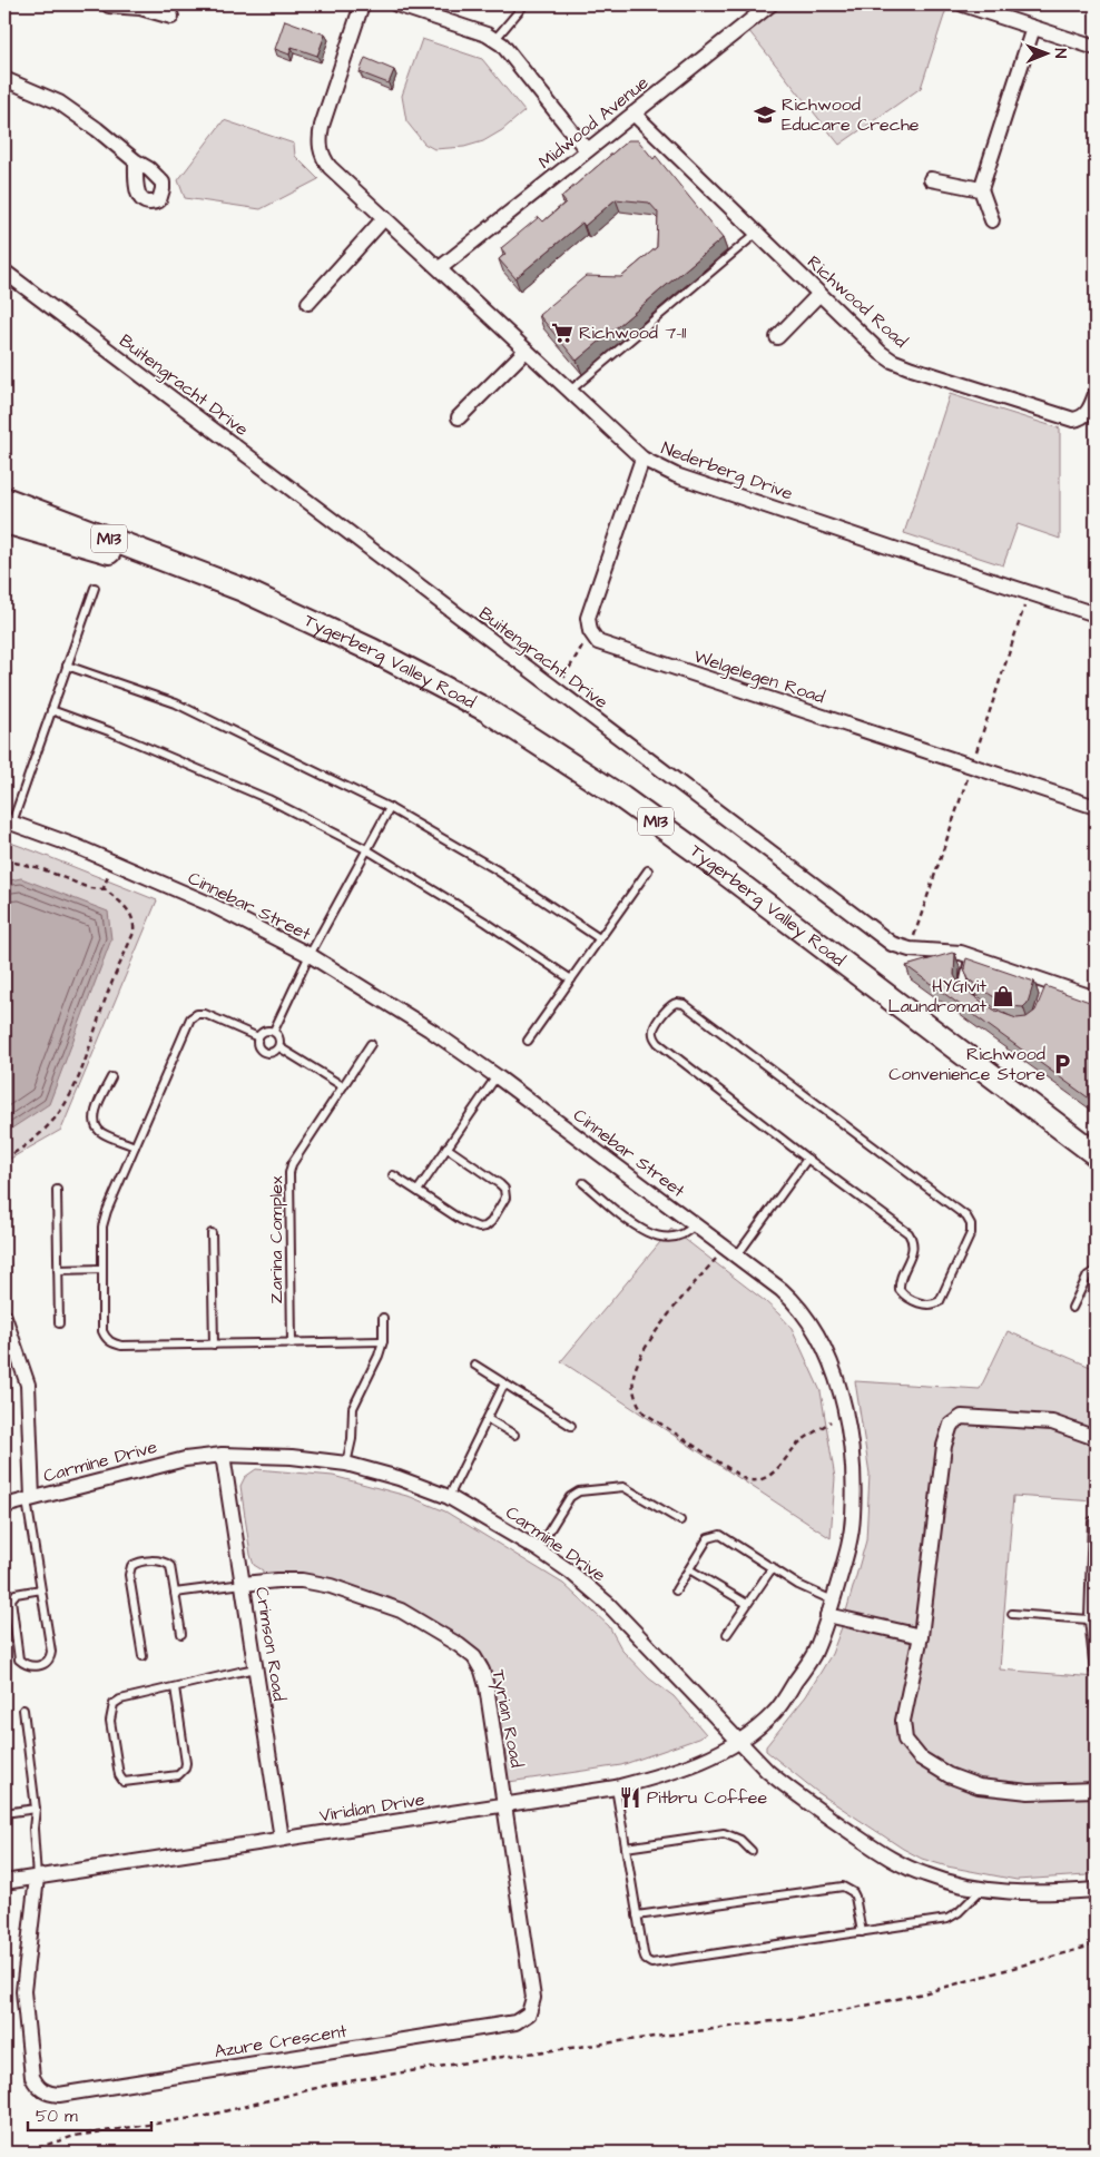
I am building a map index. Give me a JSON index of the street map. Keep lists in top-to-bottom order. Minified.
{"streets":{"main road":["M13","Tygerberg Valley Road"],"street":["Midwood Avenue","Richwood Road","Buitengracht Drive","Nederberg Drive","Welgelegen Road","Cinnebar Street","Carmine Drive","Crimson Road","Tyrian Road","Viridian Drive","Azure Crescent"],"lane":["Zarina Complex"]},"crossings":[["Midwood Avenue","Richwood Road"],["Midwood Avenue","Nederberg Drive"],["Cinnebar Street","Carmine Drive"],["Cinnebar Street","Viridian Drive"],["Carmine Drive","Crimson Road"],["Carmine Drive","Viridian Drive"],["Crimson Road","Tyrian Road"],["Crimson Road","Viridian Drive"],["Tyrian Road","Viridian Drive"],["Tyrian Road","Azure Crescent"],["Viridian Drive","Azure Crescent"]],"places":{"school or university":["Richwood Educare Creche"],"supermarket":["Richwood 7-11"],"shop":["HYGIvit Laundromat"],"parking":["Richwood Convenience Store"],"restaurant":["Pitbru Coffee"]},"scale_bar":"50 m","north":"right"}
